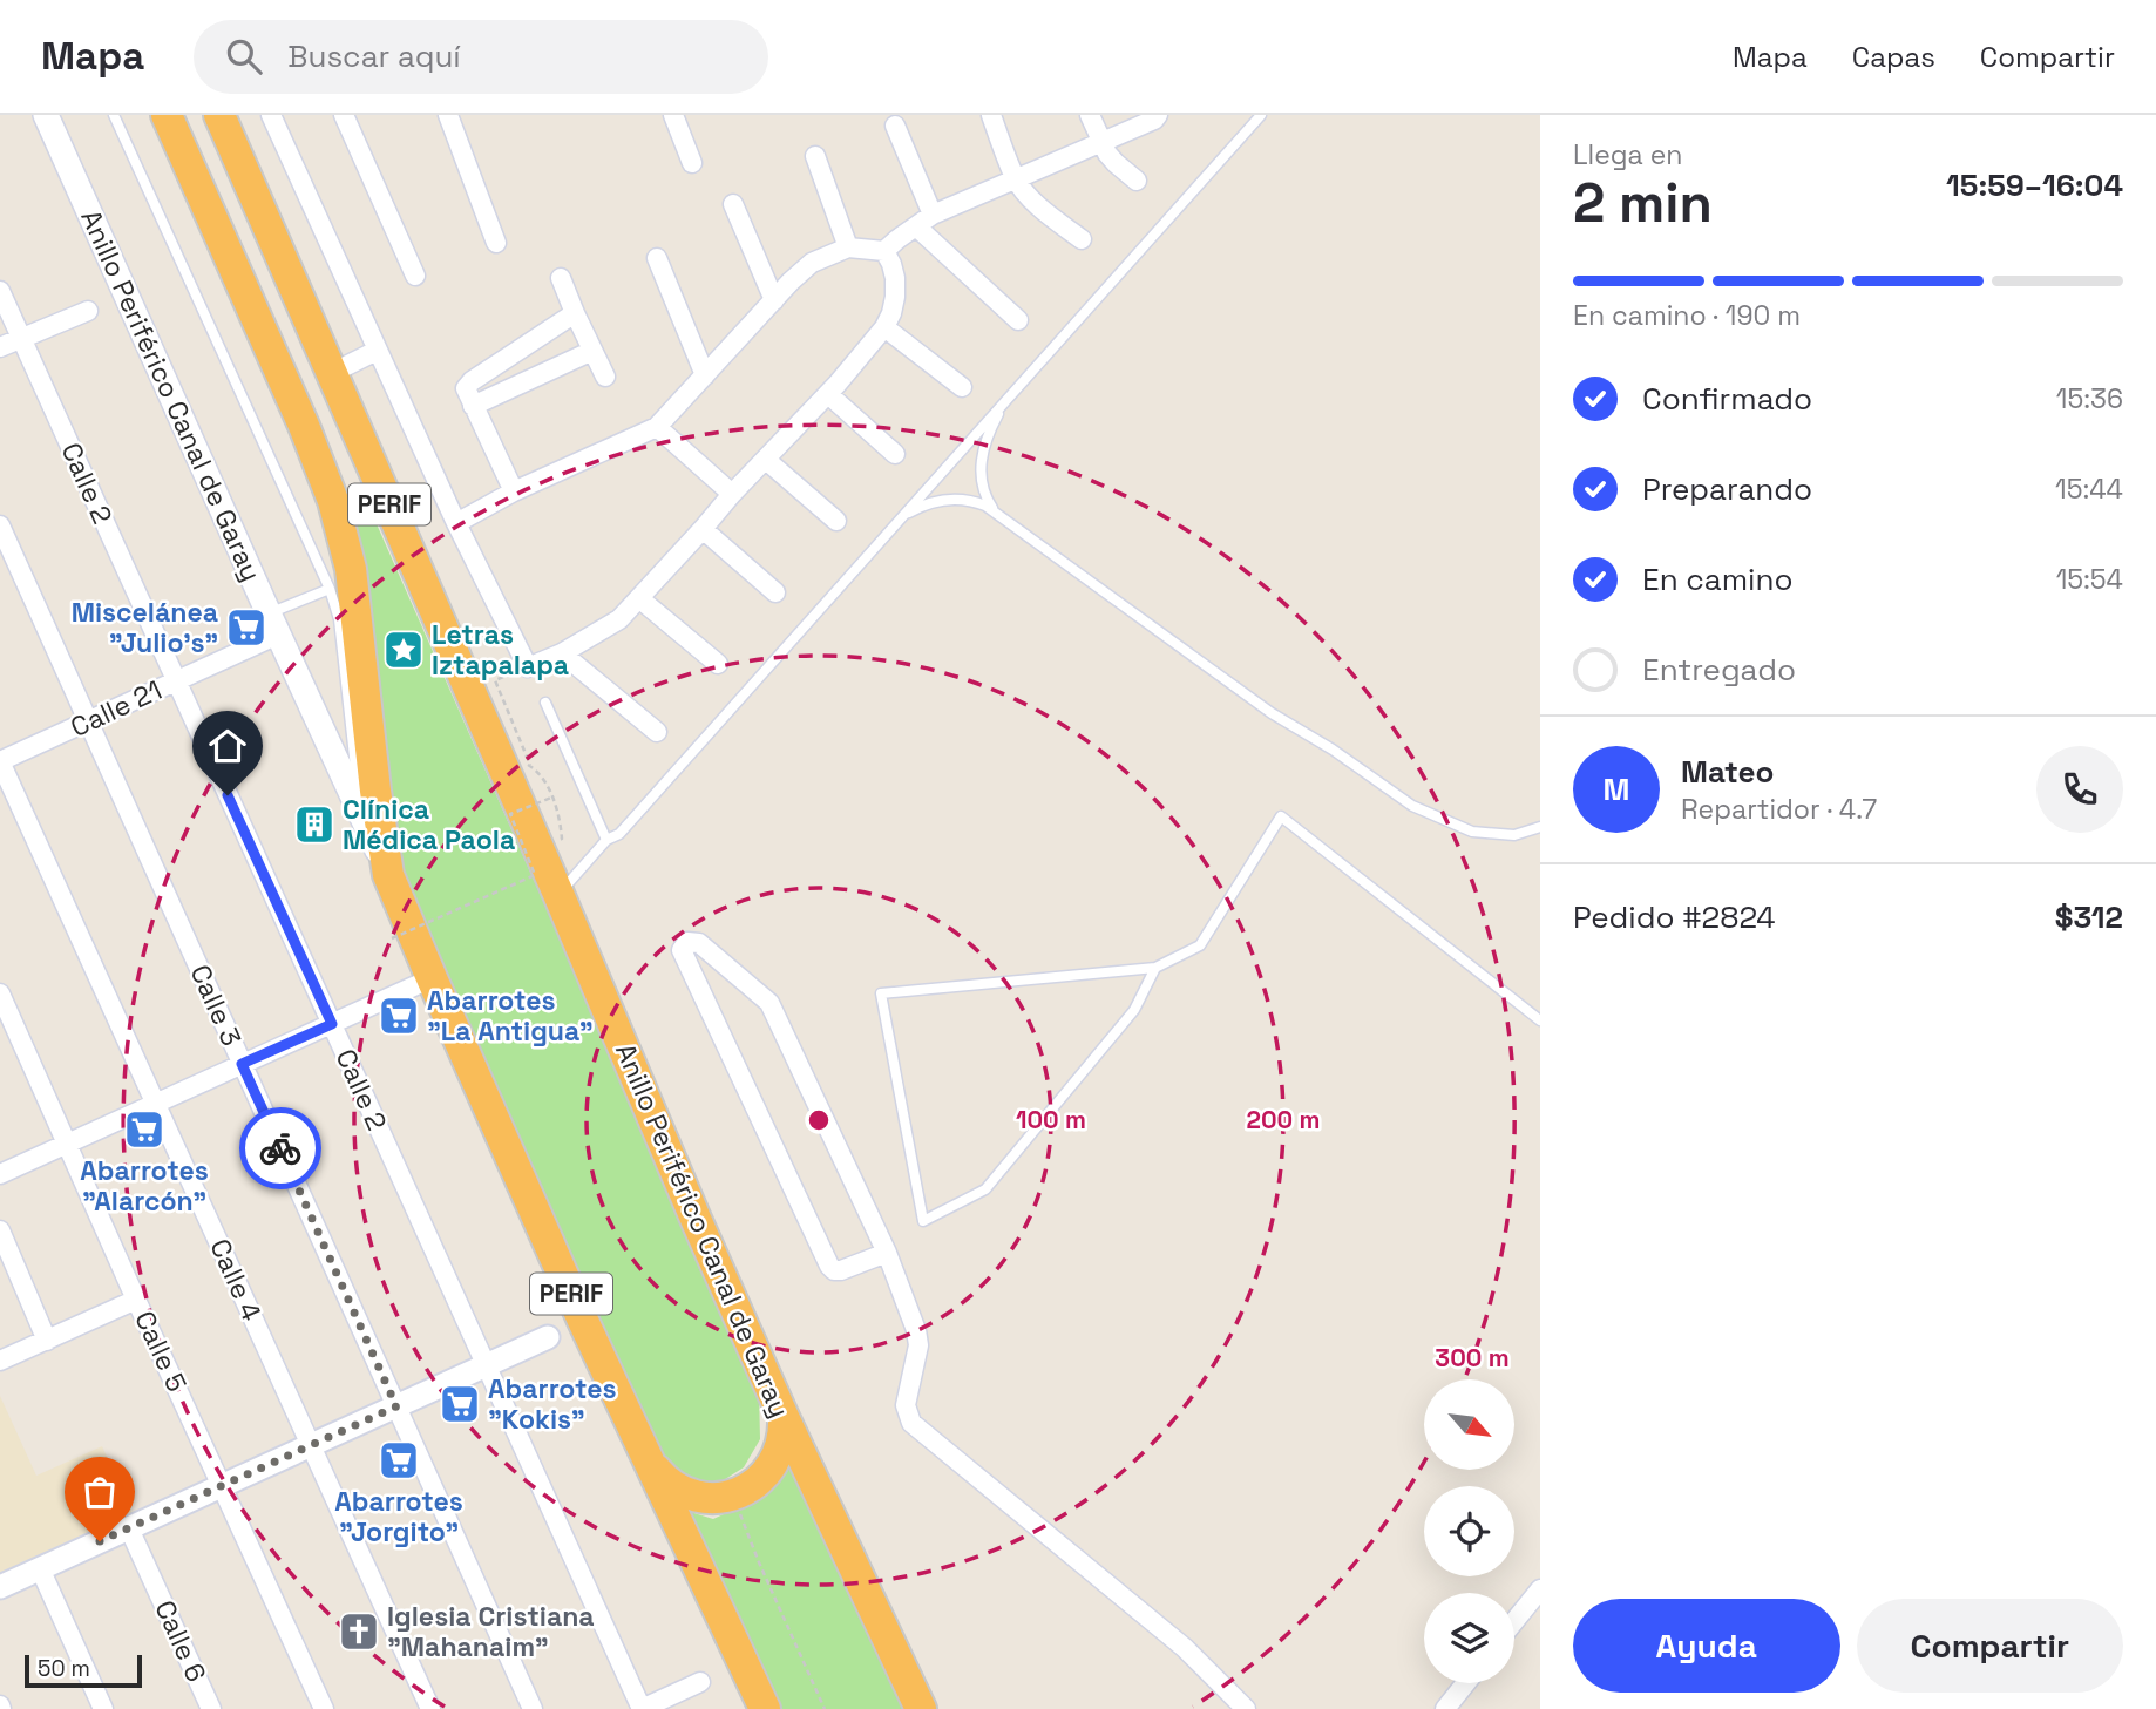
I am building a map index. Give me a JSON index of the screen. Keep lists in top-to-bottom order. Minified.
{"streets":{"highway":["Anillo Periférico Canal de Garay","PERIF"],"street":["Calle 2","Calle 21","Calle 3","Calle 4","Calle 5","Calle 6"]},"crossings":[["Anillo Periférico Canal de Garay","PERIF"],["Anillo Periférico Canal de Garay","Calle 21"],["Calle 2","Calle 21"],["Calle 21","Calle 3"],["Calle 21","Calle 4"]],"places":{"supermarket":["Miscelánea \"Julio's\"","Abarrotes \"La Antigua\"","Abarrotes \"Alarcón\"","Abarrotes \"Kokis\"","Abarrotes \"Jorgito\""],"place":["Letras Iztapalapa"],"building":["Clínica Médica Paola"],"church":["Iglesia Cristiana \"Mahanaim\""]},"scale_bar":"50 m","north":"bottom right","page":{"header":"Mapa","search":"Buscar aquí","nav":["Mapa","Capas","Compartir"],"heading":["2 min","Llega en","15:59–16:04"],"panel":["Mateo","Repartidor · 4.7","Pedido #2824","$312"],"bar":"En camino · 190 m","list":[["Confirmado","15:36"],["Preparando","15:44"],["En camino","15:54"],"Entregado"],"round":"M","buttons":["Ayuda","Compartir"],"scale":"50 m"},"rings":["100 m","200 m","300 m"]}
